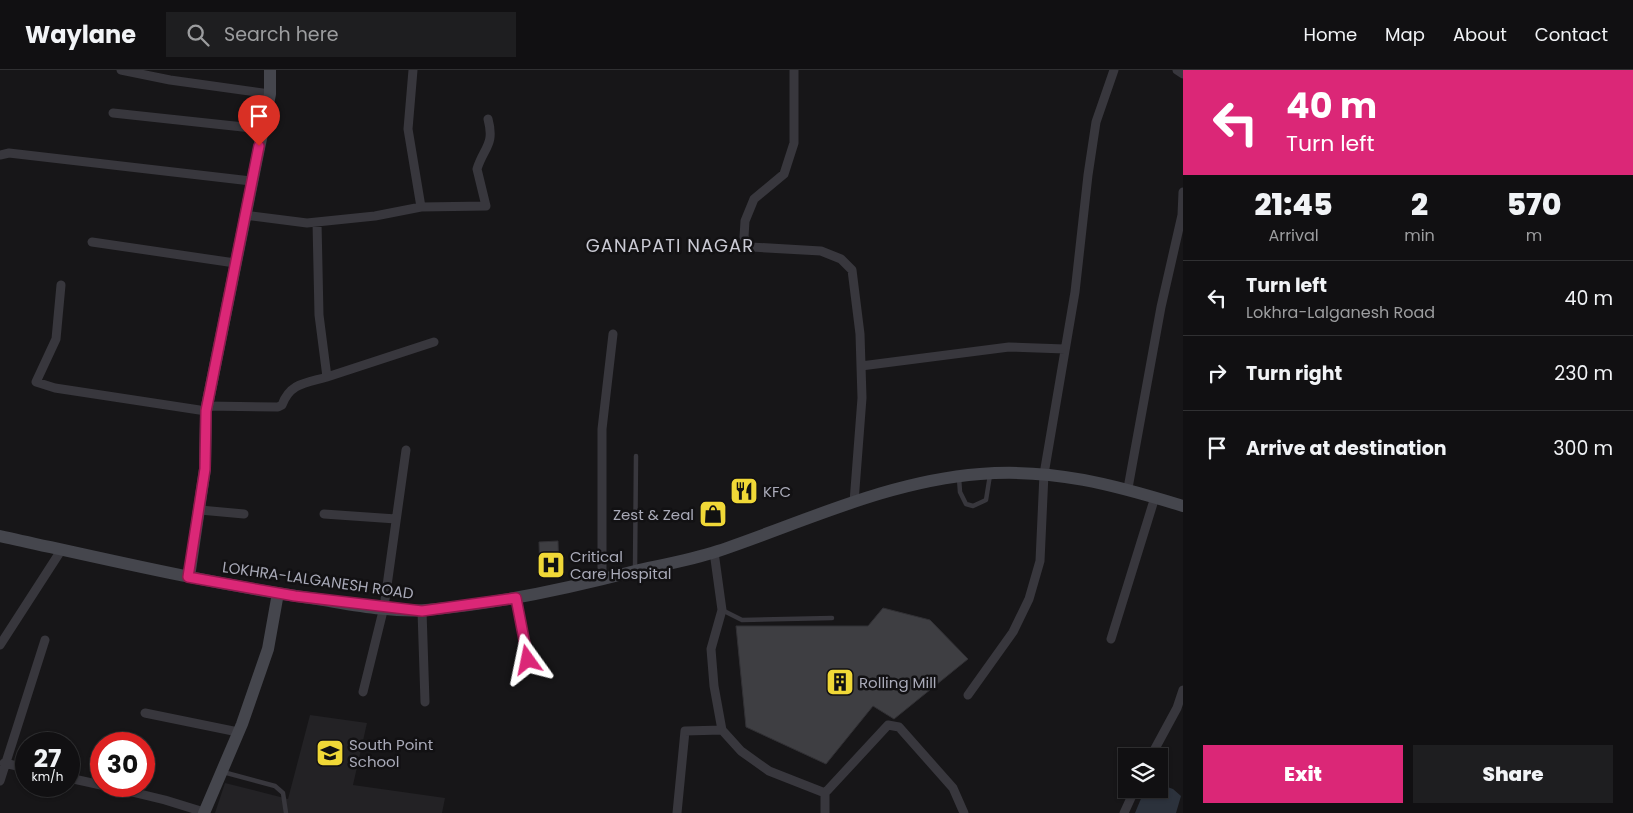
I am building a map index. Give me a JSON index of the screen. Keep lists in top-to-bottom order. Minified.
{"streets":{"main road":["LOKHRA-LALGANESH ROAD"]},"districts":["GANAPATI NAGAR"],"places":{"restaurant":["KFC"],"shop":["Zest & Zeal"],"hospital":["Critical Care Hospital"],"building":["Rolling Mill"],"school or university":["South Point School"]},"page":{"header":"Waylane","search":"Search here","nav":["Home","Map","About","Contact"],"turn":["40 m","Turn left"],"eta":["21:45","Arrival","2","min","570","m"],"list":[{"name":"Turn left","note":"Lokhra-Lalganesh Road","value":"40 m"},{"name":"Turn right","value":"230 m"},{"name":"Arrive at destination","value":"300 m"}],"speed":"27 km/h","limit":"30","buttons":["Exit","Share"]}}
